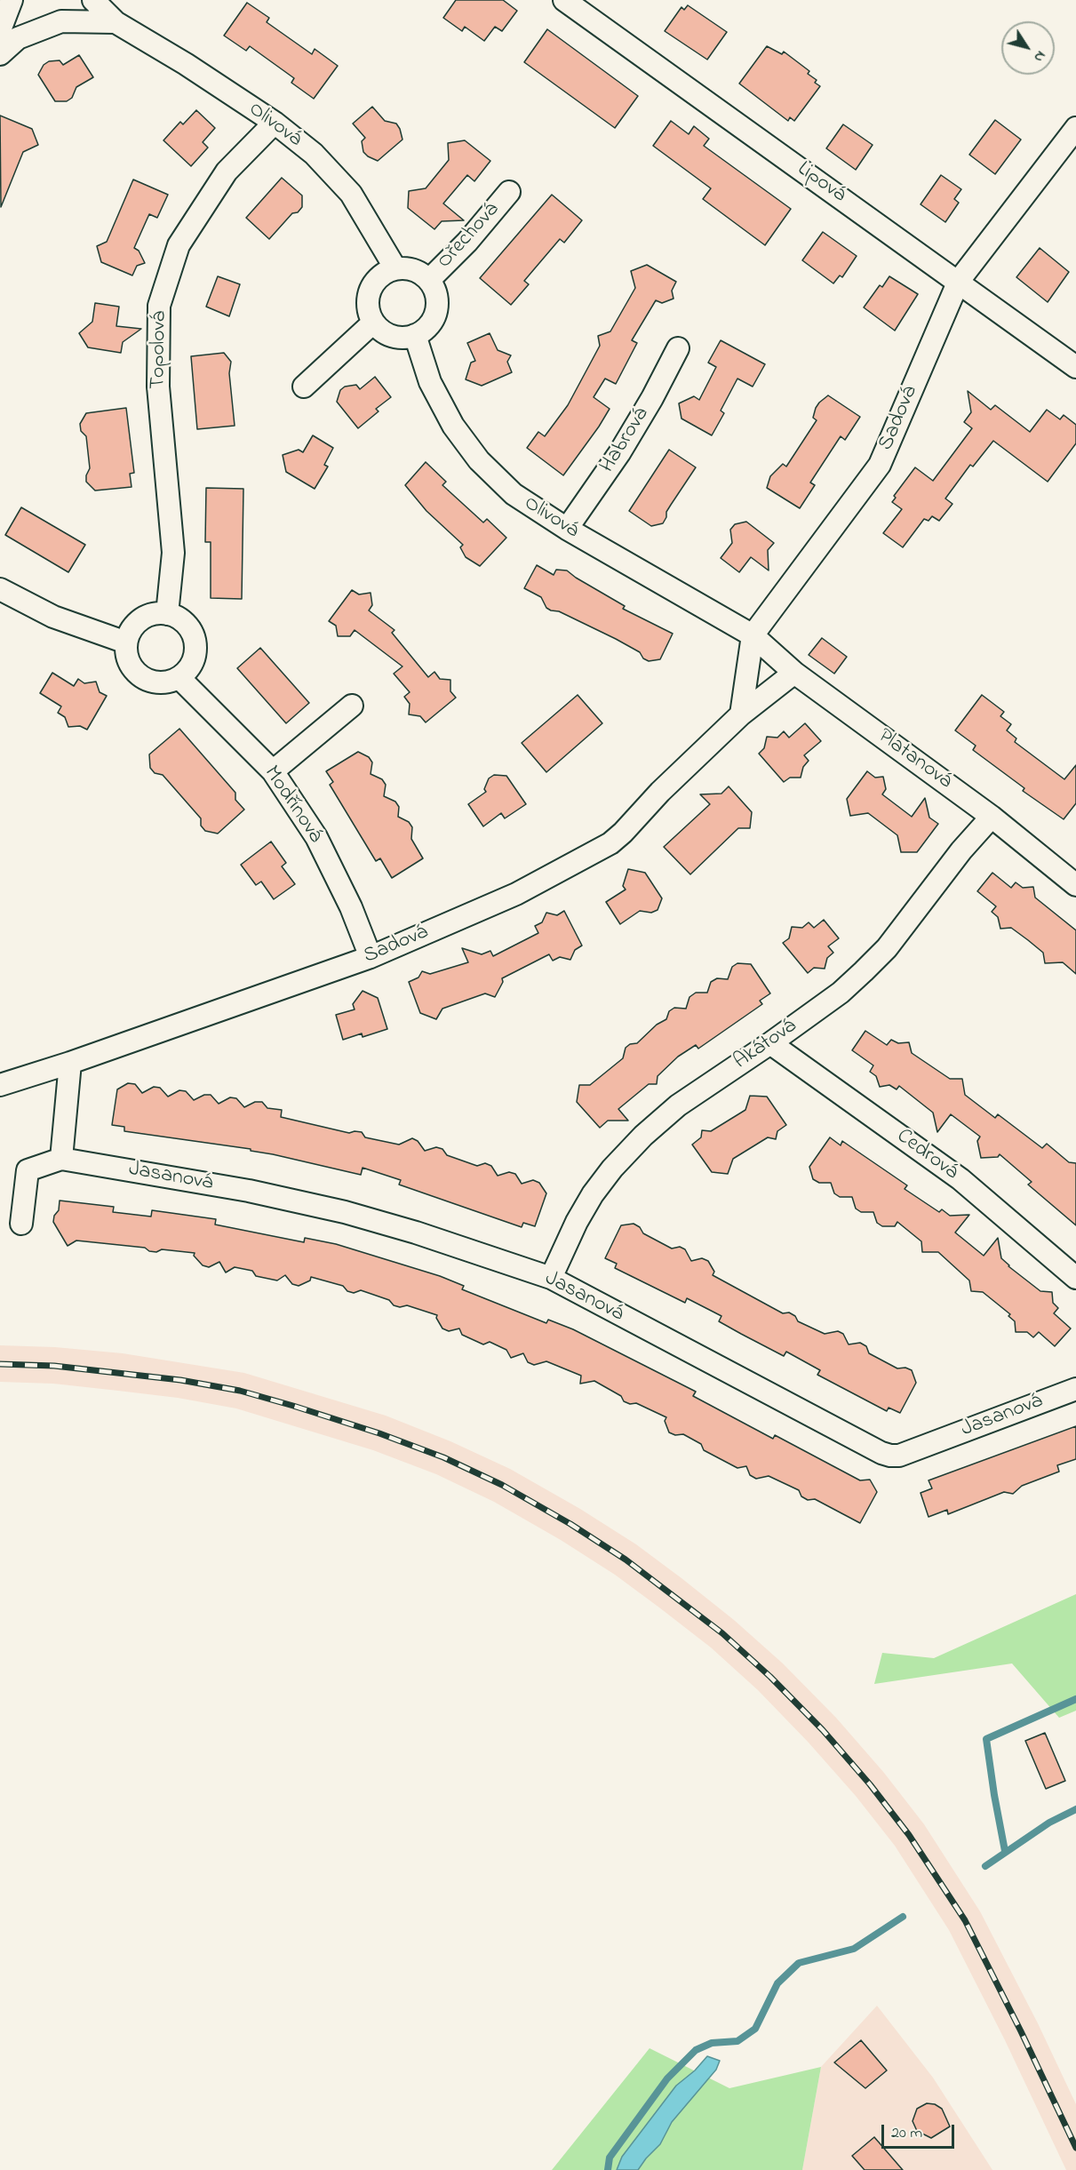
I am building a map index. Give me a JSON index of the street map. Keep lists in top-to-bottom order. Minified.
{"streets":{"street":["Olivová","Lipová","Ořechová","Topolová","Sadová","Habrová","Platanová","Modřínová","Akátová","Cedrová","Jasanová"]},"crossings":[["Olivová","Ořechová"],["Olivová","Topolová"],["Olivová","Sadová"],["Olivová","Habrová"],["Olivová","Platanová"],["Lipová","Sadová"],["Topolová","Modřínová"],["Sadová","Platanová"],["Sadová","Modřínová"],["Platanová","Akátová"],["Akátová","Cedrová"],["Akátová","Jasanová"]],"scale_bar":"20 m","north":"bottom right"}
